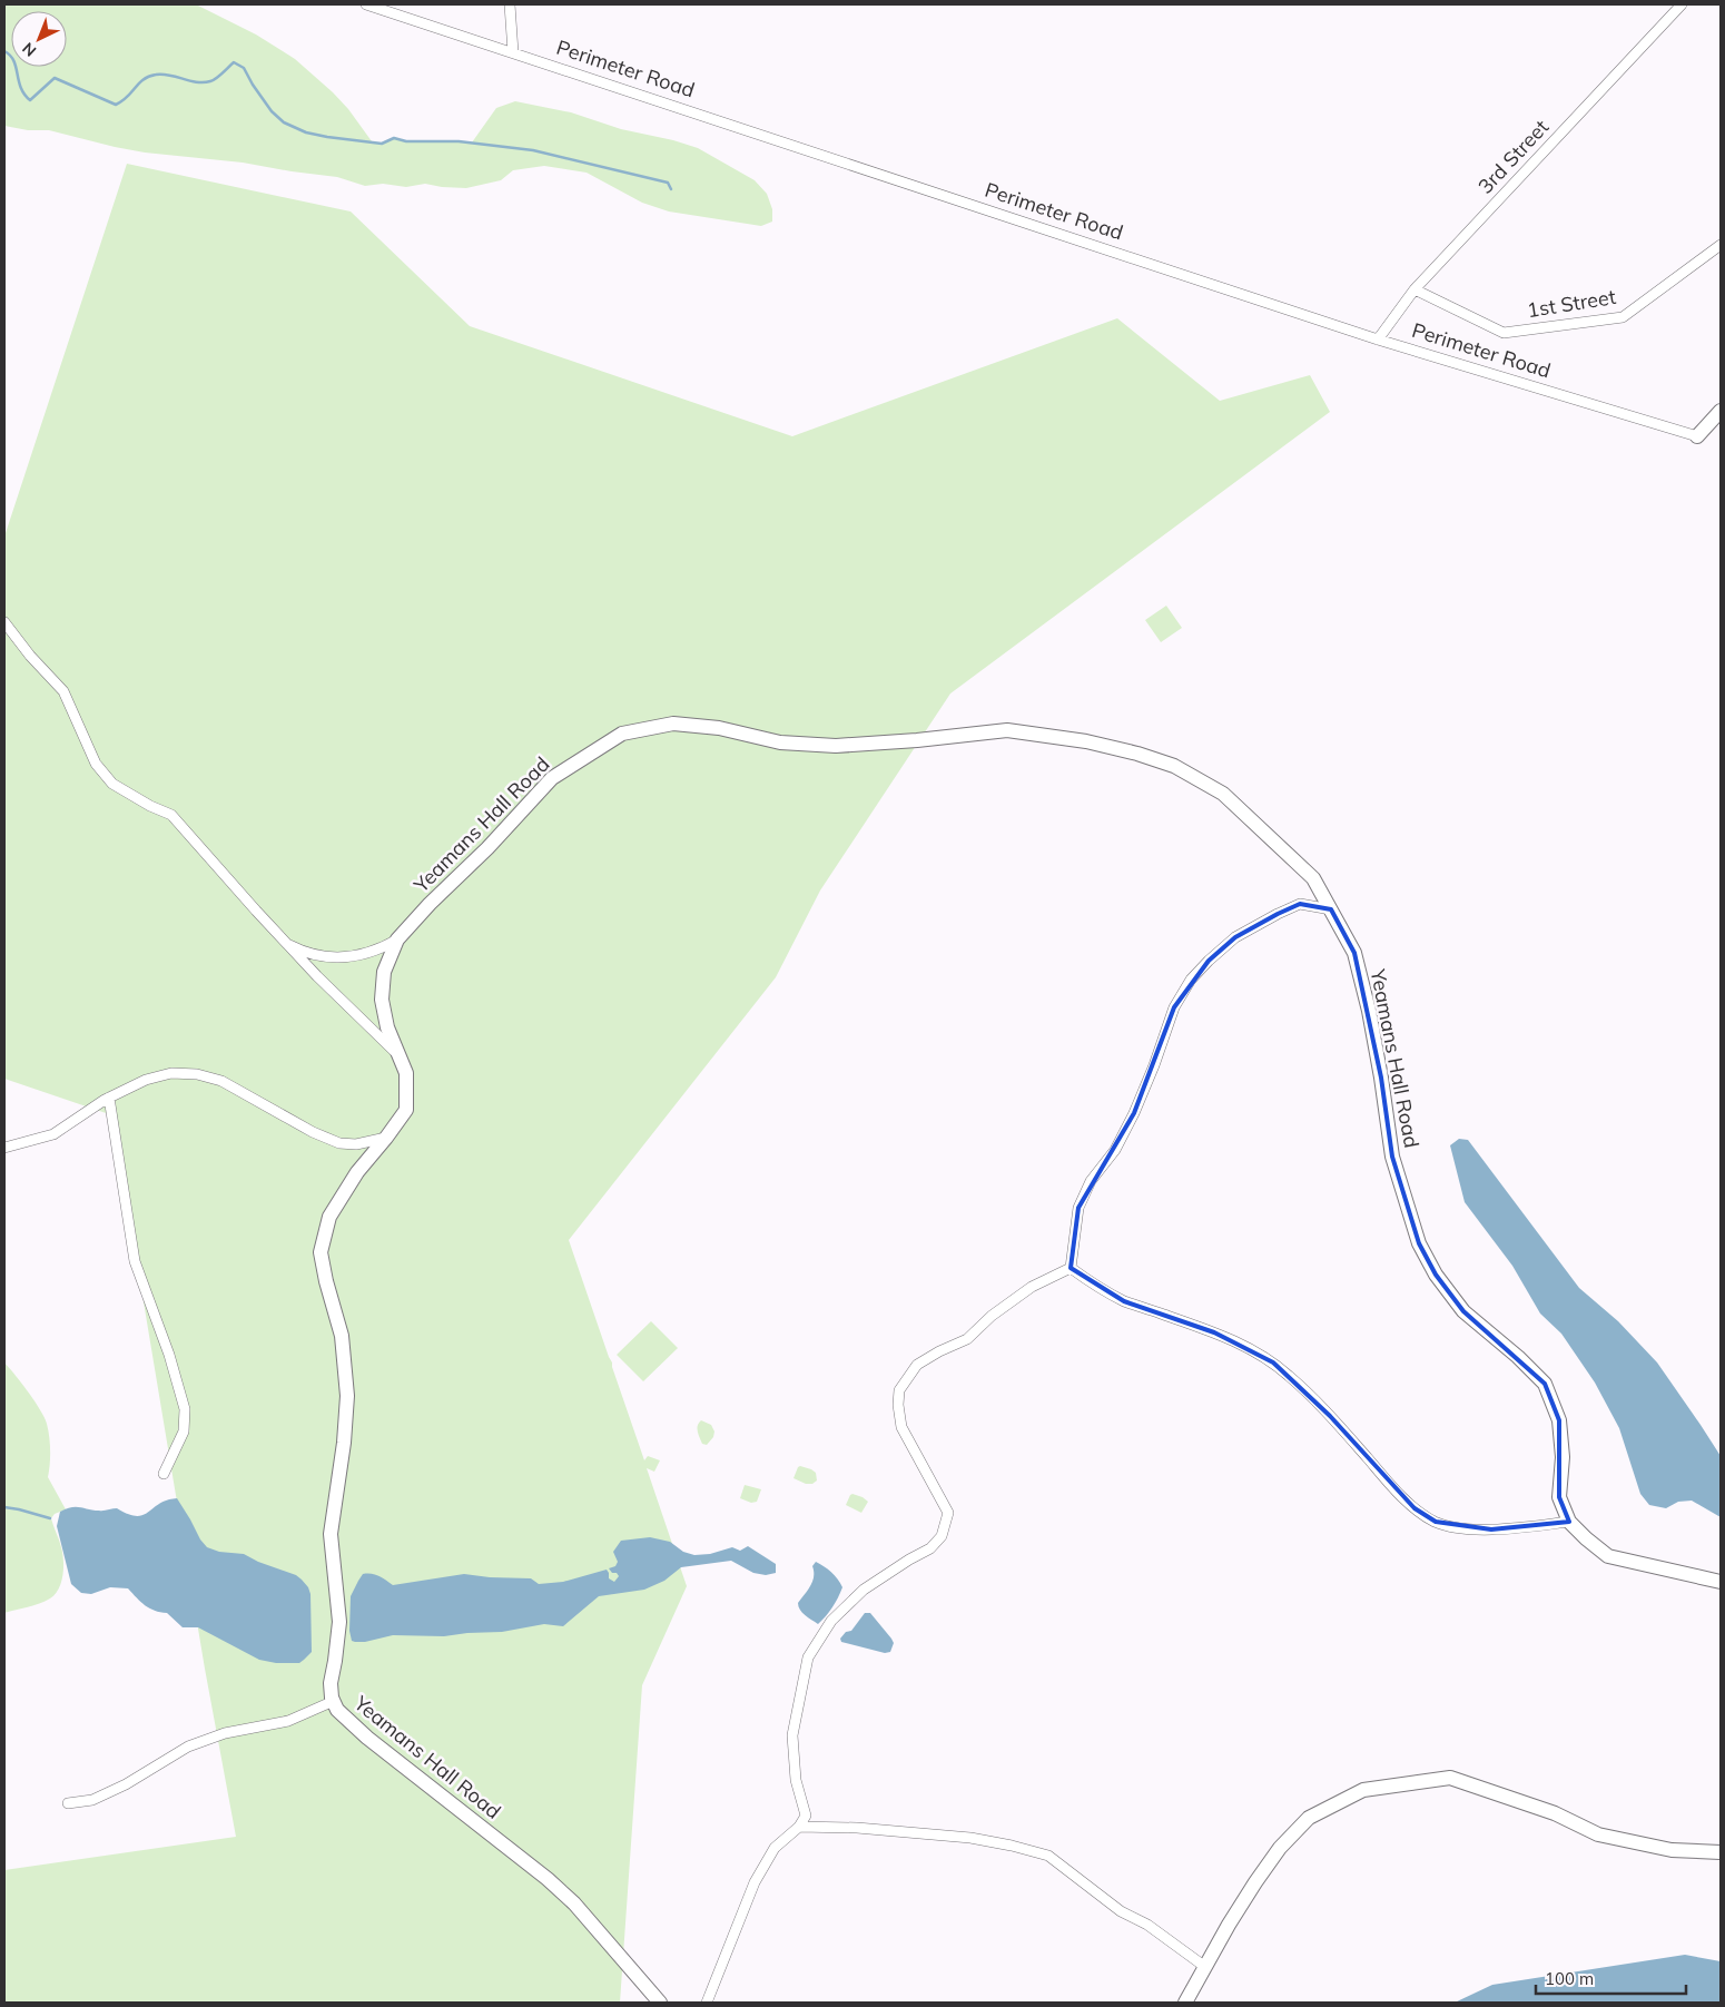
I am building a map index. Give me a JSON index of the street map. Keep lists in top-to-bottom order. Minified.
{"streets":{"street":["Perimeter Road","3rd Street","1st Street","Yeamans Hall Road"]},"crossings":[["Perimeter Road","3rd Street"],["3rd Street","1st Street"]],"scale_bar":"100 m","north":"bottom left"}
